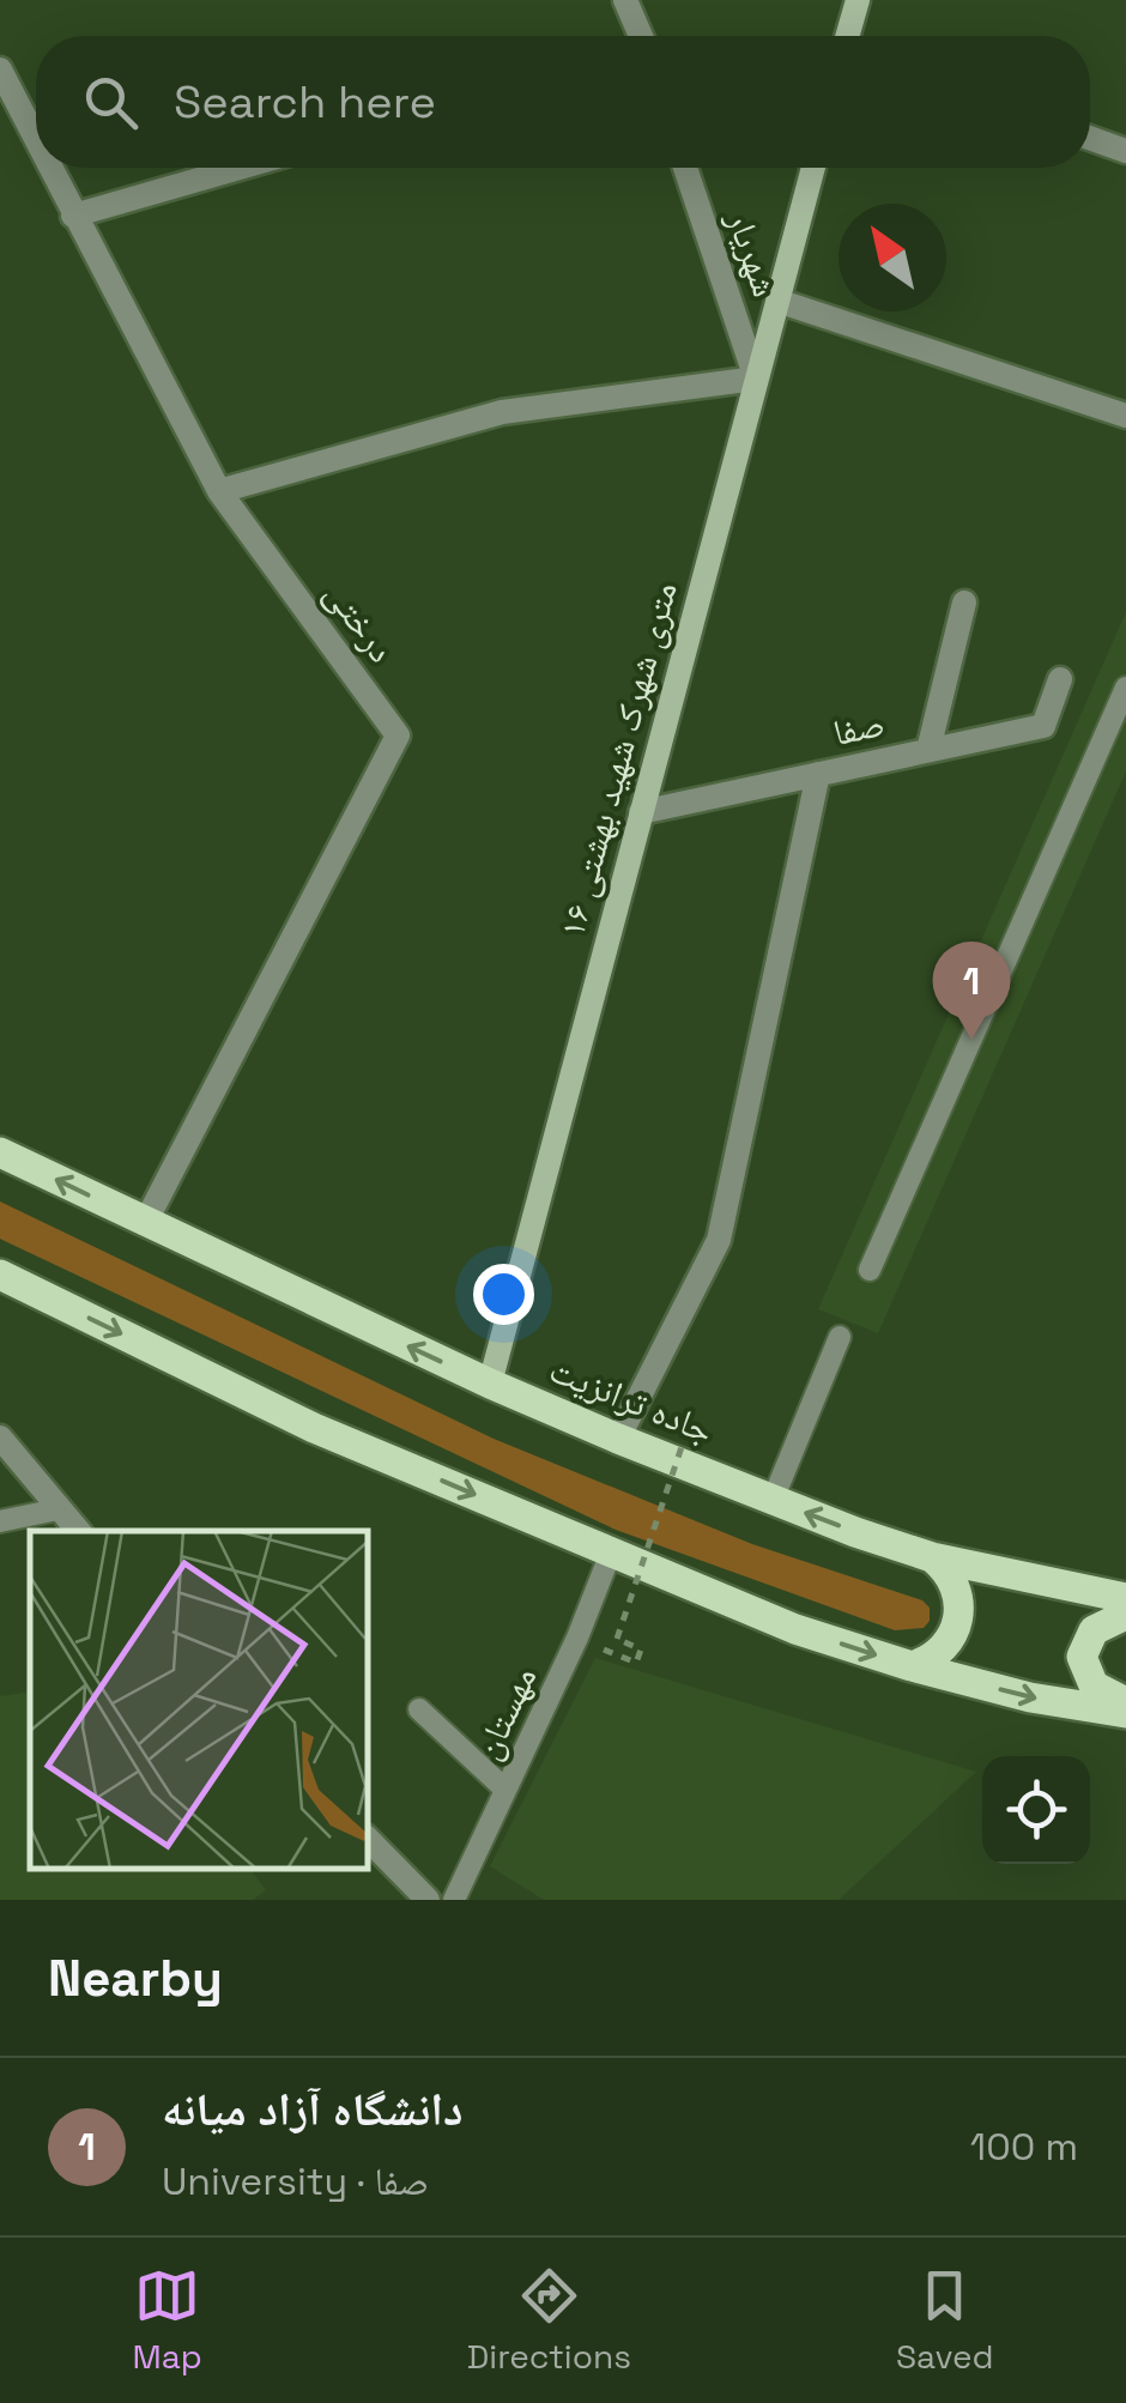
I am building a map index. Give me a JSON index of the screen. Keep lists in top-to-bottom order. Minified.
{"streets":{"main road":["جاده ترانزیت"],"street":["شهریار","درختی","صفا","۱۶ متری شهرک شهيد بهشتی"],"lane":["مهستان"]},"crossings":[["شهریار","۱۶ متری شهرک شهيد بهشتی"],["درختی","جاده ترانزیت"],["صفا","۱۶ متری شهرک شهيد بهشتی"],["۱۶ متری شهرک شهيد بهشتی","جاده ترانزیت"]],"north":"top left","page":{"search":"Search here","pins":"1","heading":"Nearby","list":[{"mark":"1","name":"دانشگاه آزاد میانه","note":"University · صفا","value":"100 m"}],"nav":["Map","Directions","Saved"]}}
